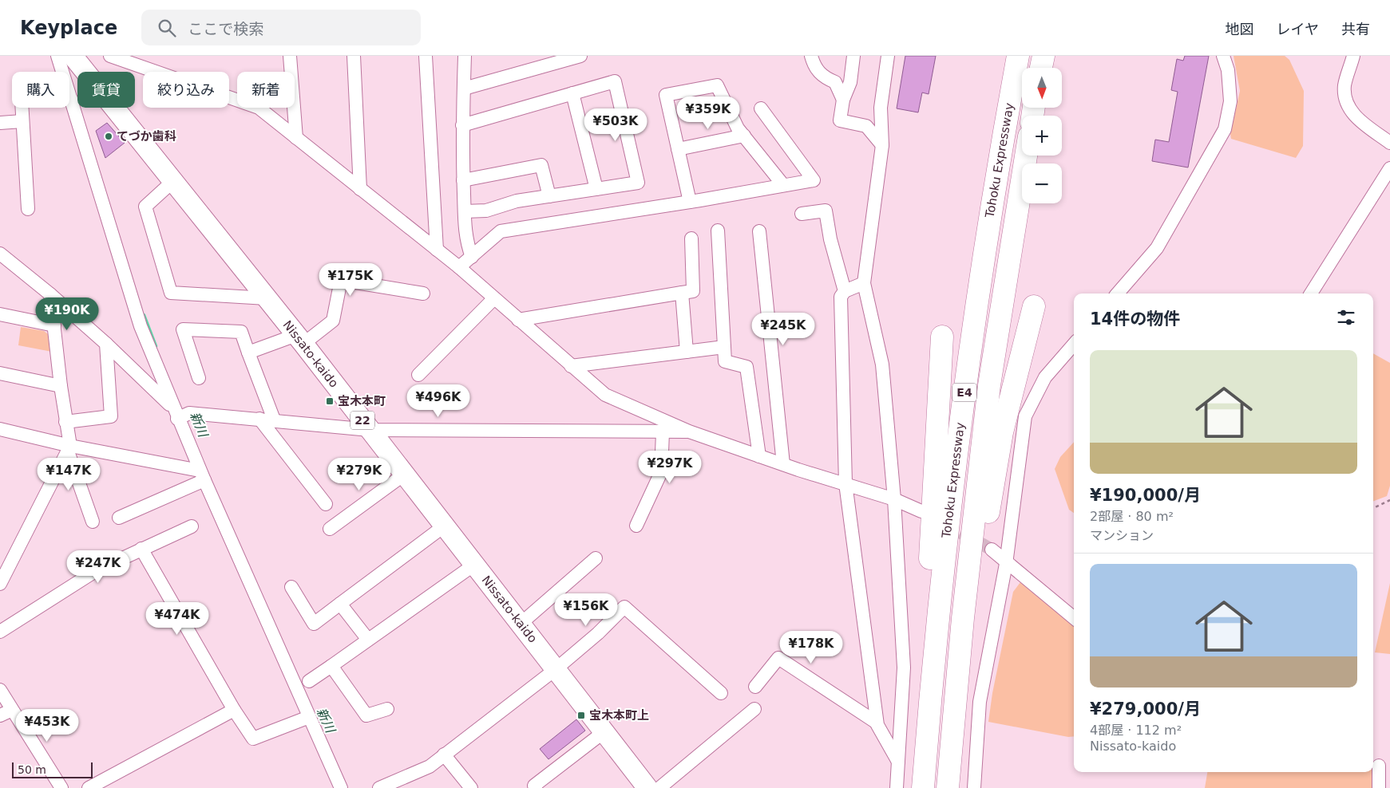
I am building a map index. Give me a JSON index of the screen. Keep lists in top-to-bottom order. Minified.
{"streets":{"highway":["Tohoku Expressway","E4"],"main road":["Nissato-kaido","22"]},"water":["新川"],"places":{"other":["てづか歯科"],"transit":["宝木本町","宝木本町上"]},"scale_bar":"50 m","north":"bottom","page":{"header":"Keyplace","search":"ここで検索","nav":["地図","レイヤ","共有"],"map_buttons":["+","−"],"chip":["購入","賃貸","絞り込み","新着"],"price":["¥359K","¥503K","¥175K","¥190K","¥245K","¥496K","¥297K","¥147K","¥279K","¥247K","¥156K","¥474K","¥178K","¥453K"],"heading":"14件の物件","list":[{"name":"¥190,000/月","note":"2部屋 · 80 m² · マンション"},{"name":"¥279,000/月","note":"4部屋 · 112 m² · Nissato-kaido"}],"scale":"50 m"}}
